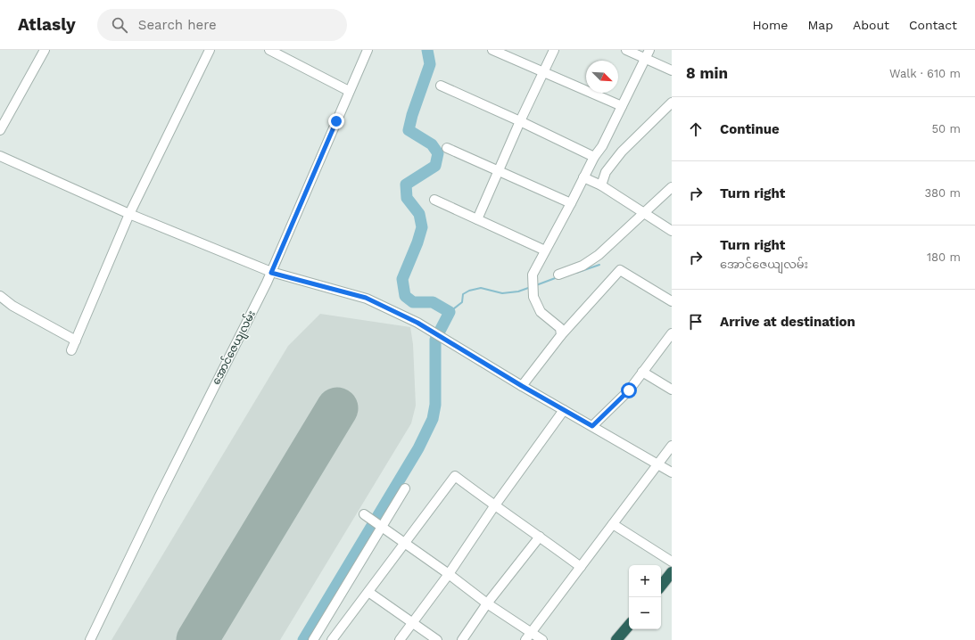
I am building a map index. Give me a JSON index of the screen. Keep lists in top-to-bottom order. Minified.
{"streets":{"street":["အောင်ဇေယျလမ်း"]},"north":"bottom right","page":{"header":"Atlasly","search":"Search here","nav":["Home","Map","About","Contact"],"heading":["8 min","Walk · 610 m"],"list":[["Continue","50 m"],["Turn right","380 m"],["Turn right","အောင်ဇေယျလမ်း","180 m"],"Arrive at destination"],"map_buttons":["+","−"]}}
